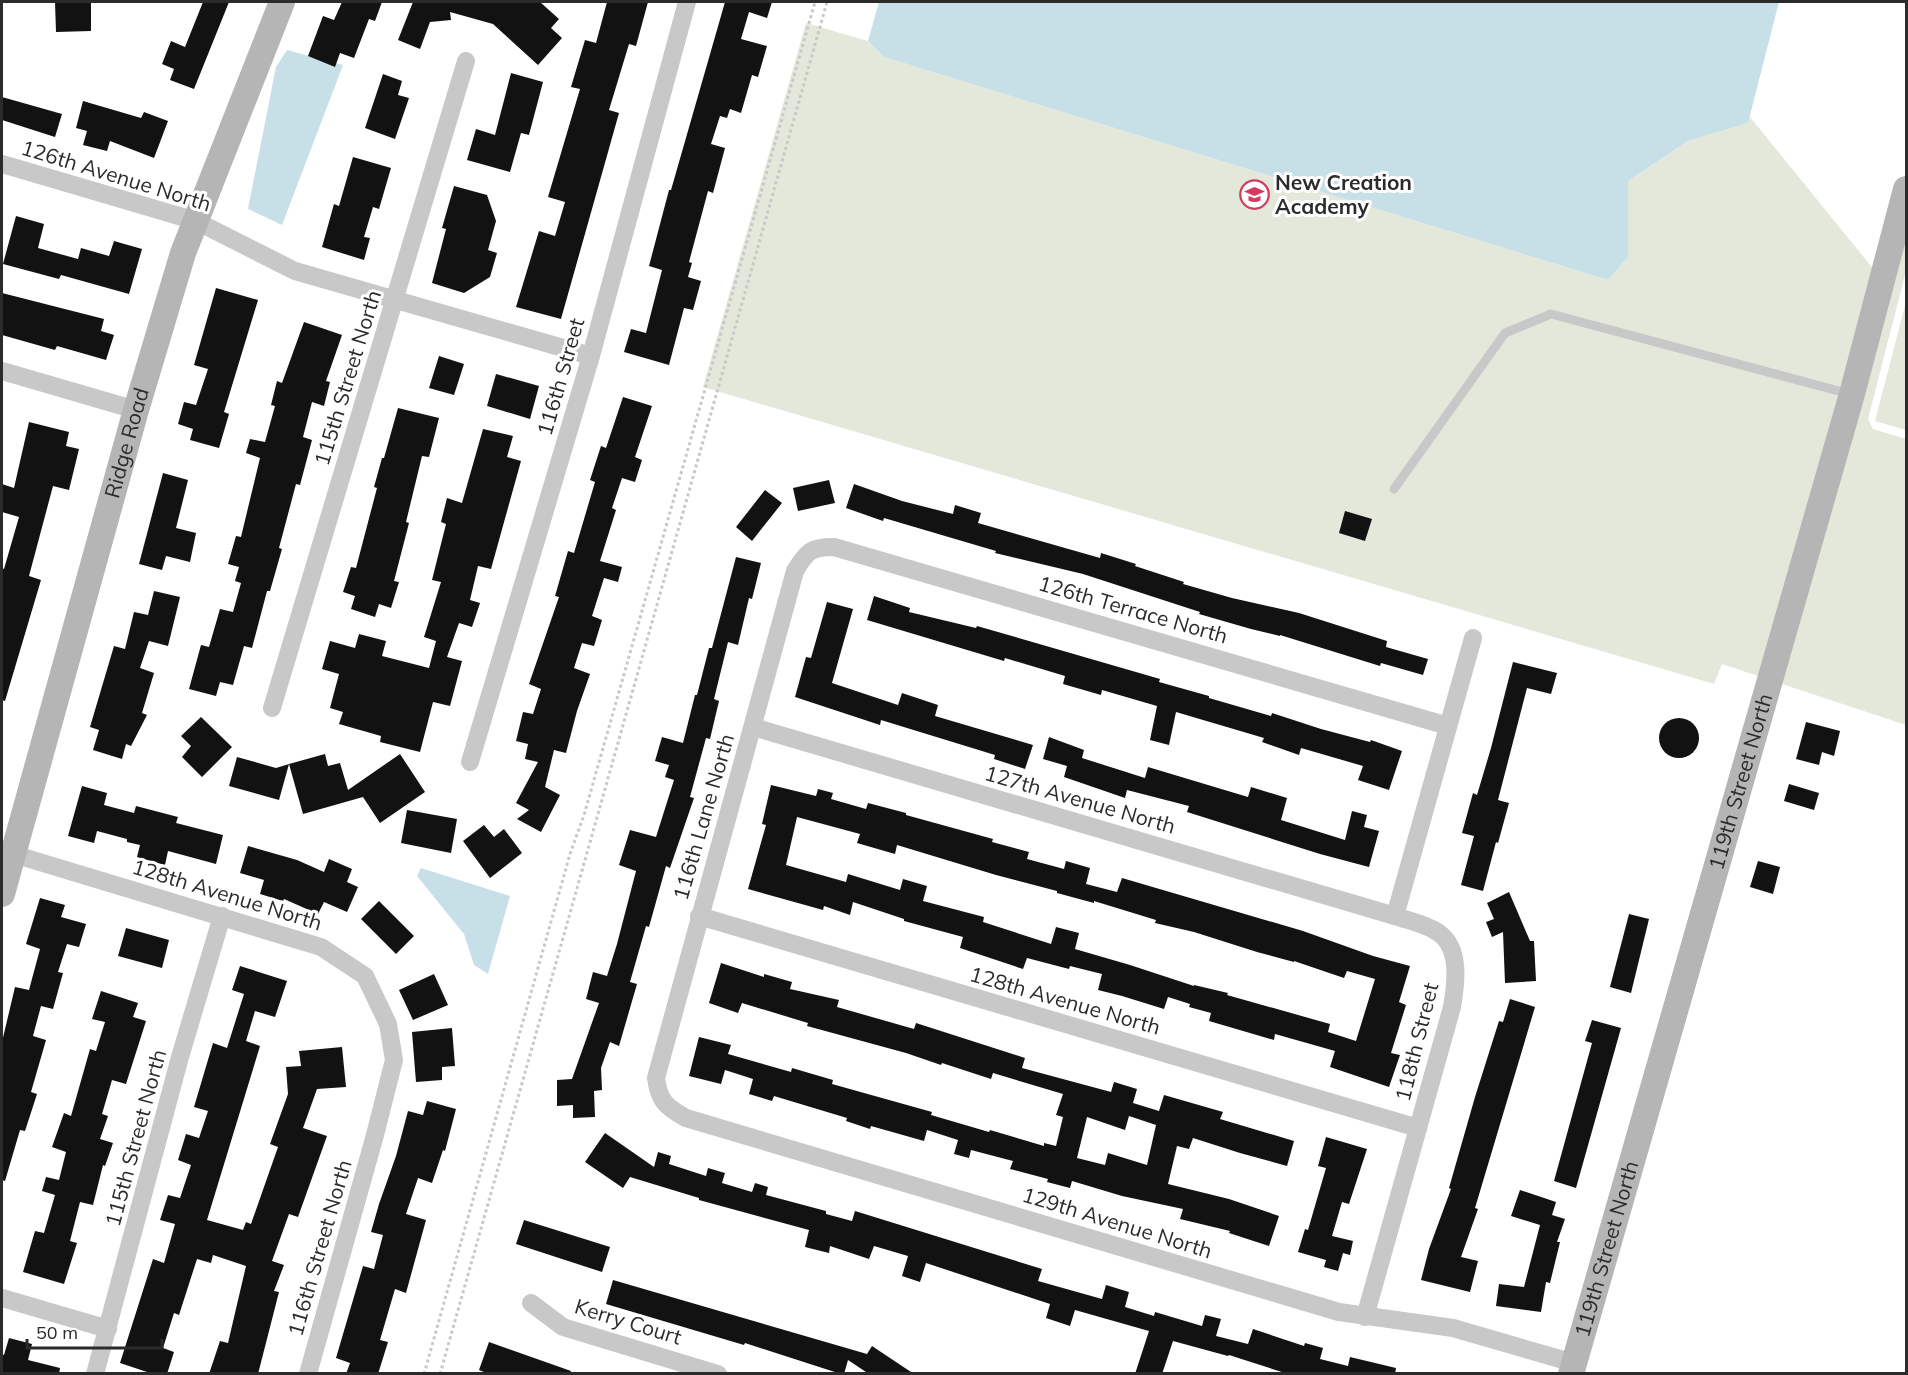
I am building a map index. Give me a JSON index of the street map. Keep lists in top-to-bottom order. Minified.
{"streets":{"street":["126th Avenue North","116th Street","115th Street North","Ridge Road","126th Terrace North","119th Street North","127th Avenue North","116th Lane North","128th Avenue North","118th Street","129th Avenue North","116th Street North","Kerry Court"]},"crossings":[["126th Avenue North","116th Street"],["126th Avenue North","115th Street North"],["126th Avenue North","Ridge Road"],["115th Street North","128th Avenue North"],["Ridge Road","128th Avenue North"],["126th Terrace North","116th Lane North"],["119th Street North","129th Avenue North"],["127th Avenue North","116th Lane North"],["127th Avenue North","118th Street"],["116th Lane North","128th Avenue North"],["116th Lane North","129th Avenue North"],["128th Avenue North","118th Street"],["128th Avenue North","116th Street North"],["118th Street","129th Avenue North"]],"places":{"school or university":["New Creation Academy"]},"scale_bar":"50 m"}
